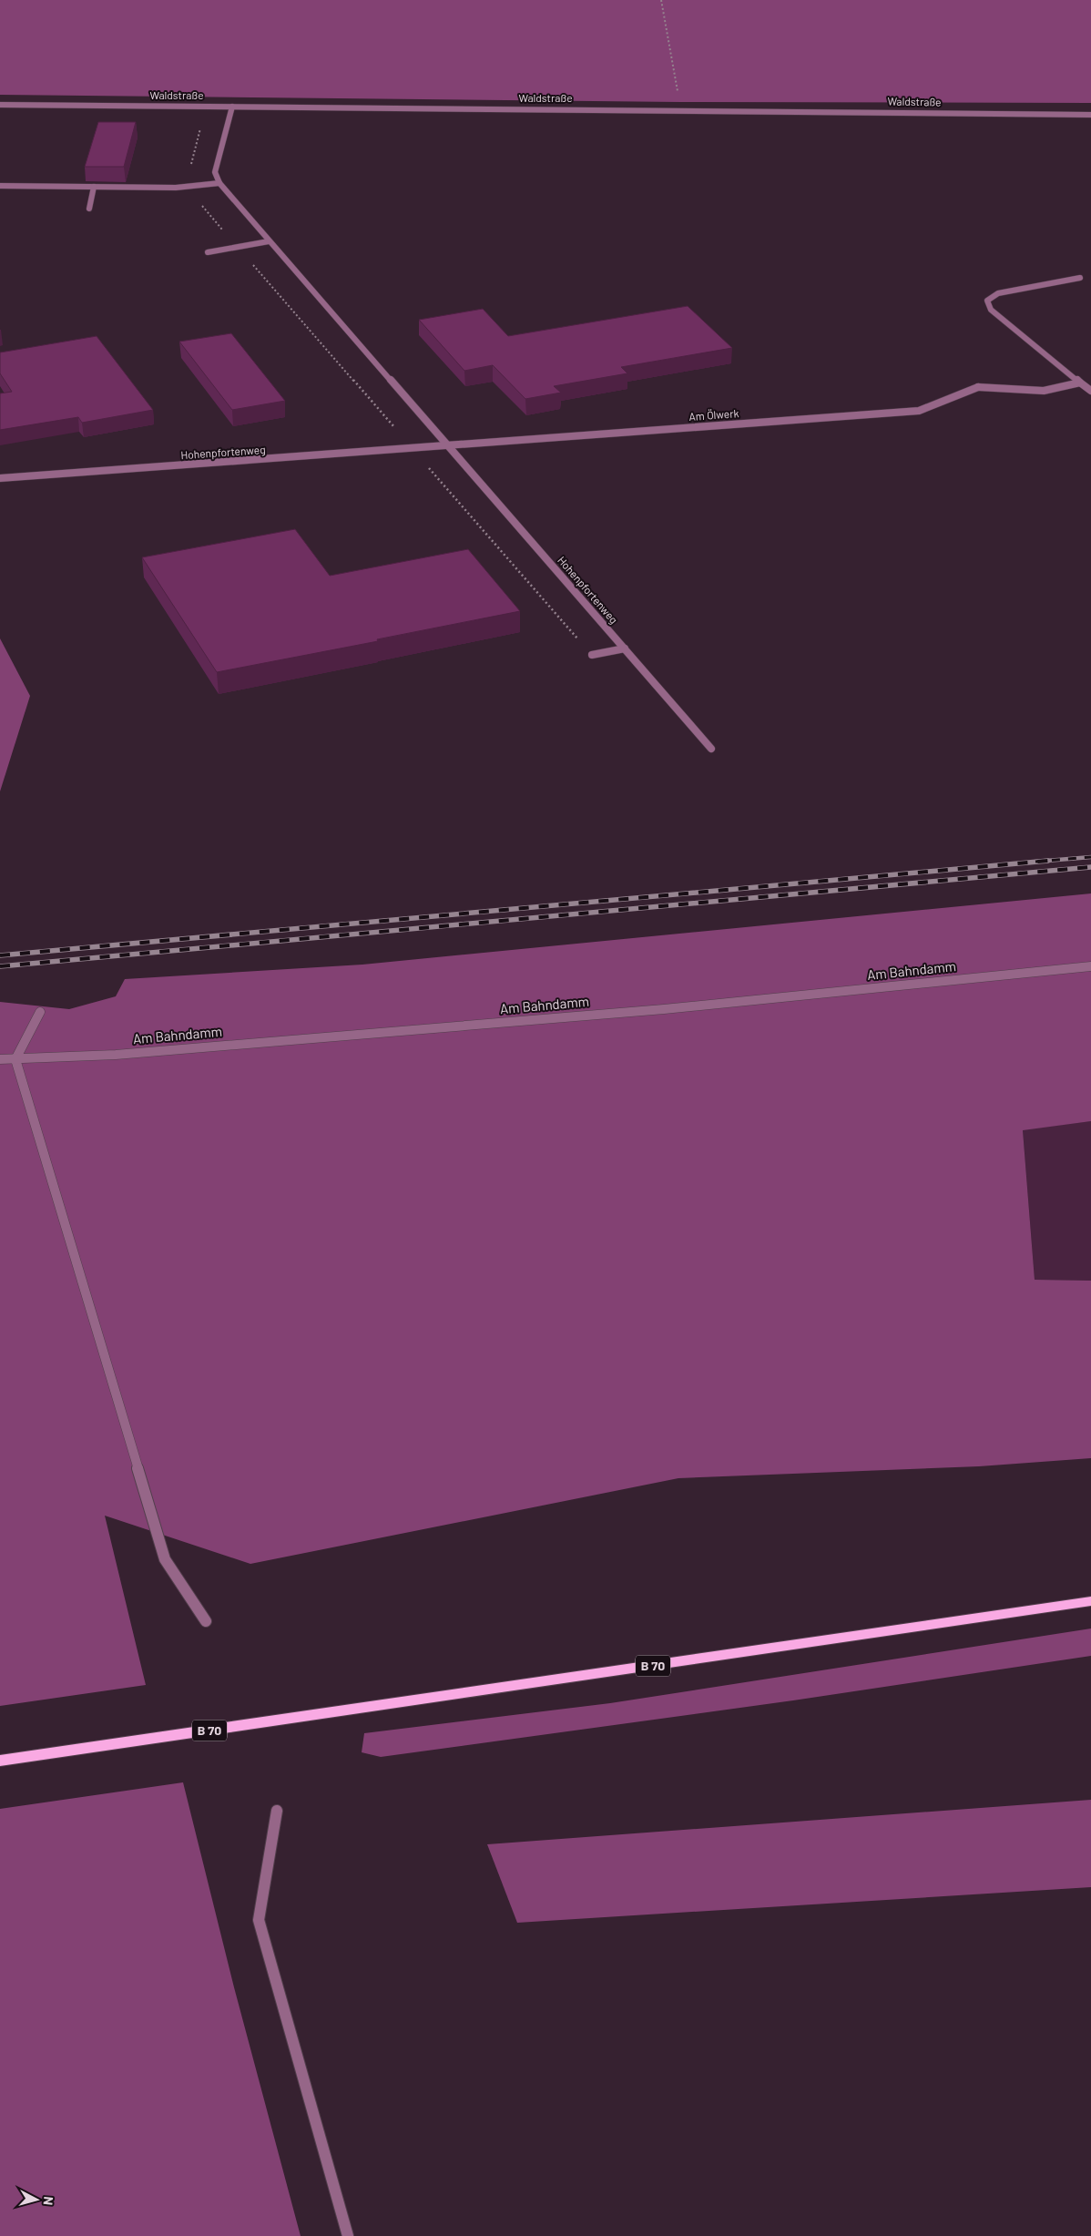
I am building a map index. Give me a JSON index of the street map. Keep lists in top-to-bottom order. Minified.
{"streets":{"main road":["B 70"],"street":["Waldstraße","Am Ölwerk","Hohenpfortenweg","Am Bahndamm"]},"crossings":[["Am Ölwerk","Hohenpfortenweg"]],"north":"right"}
